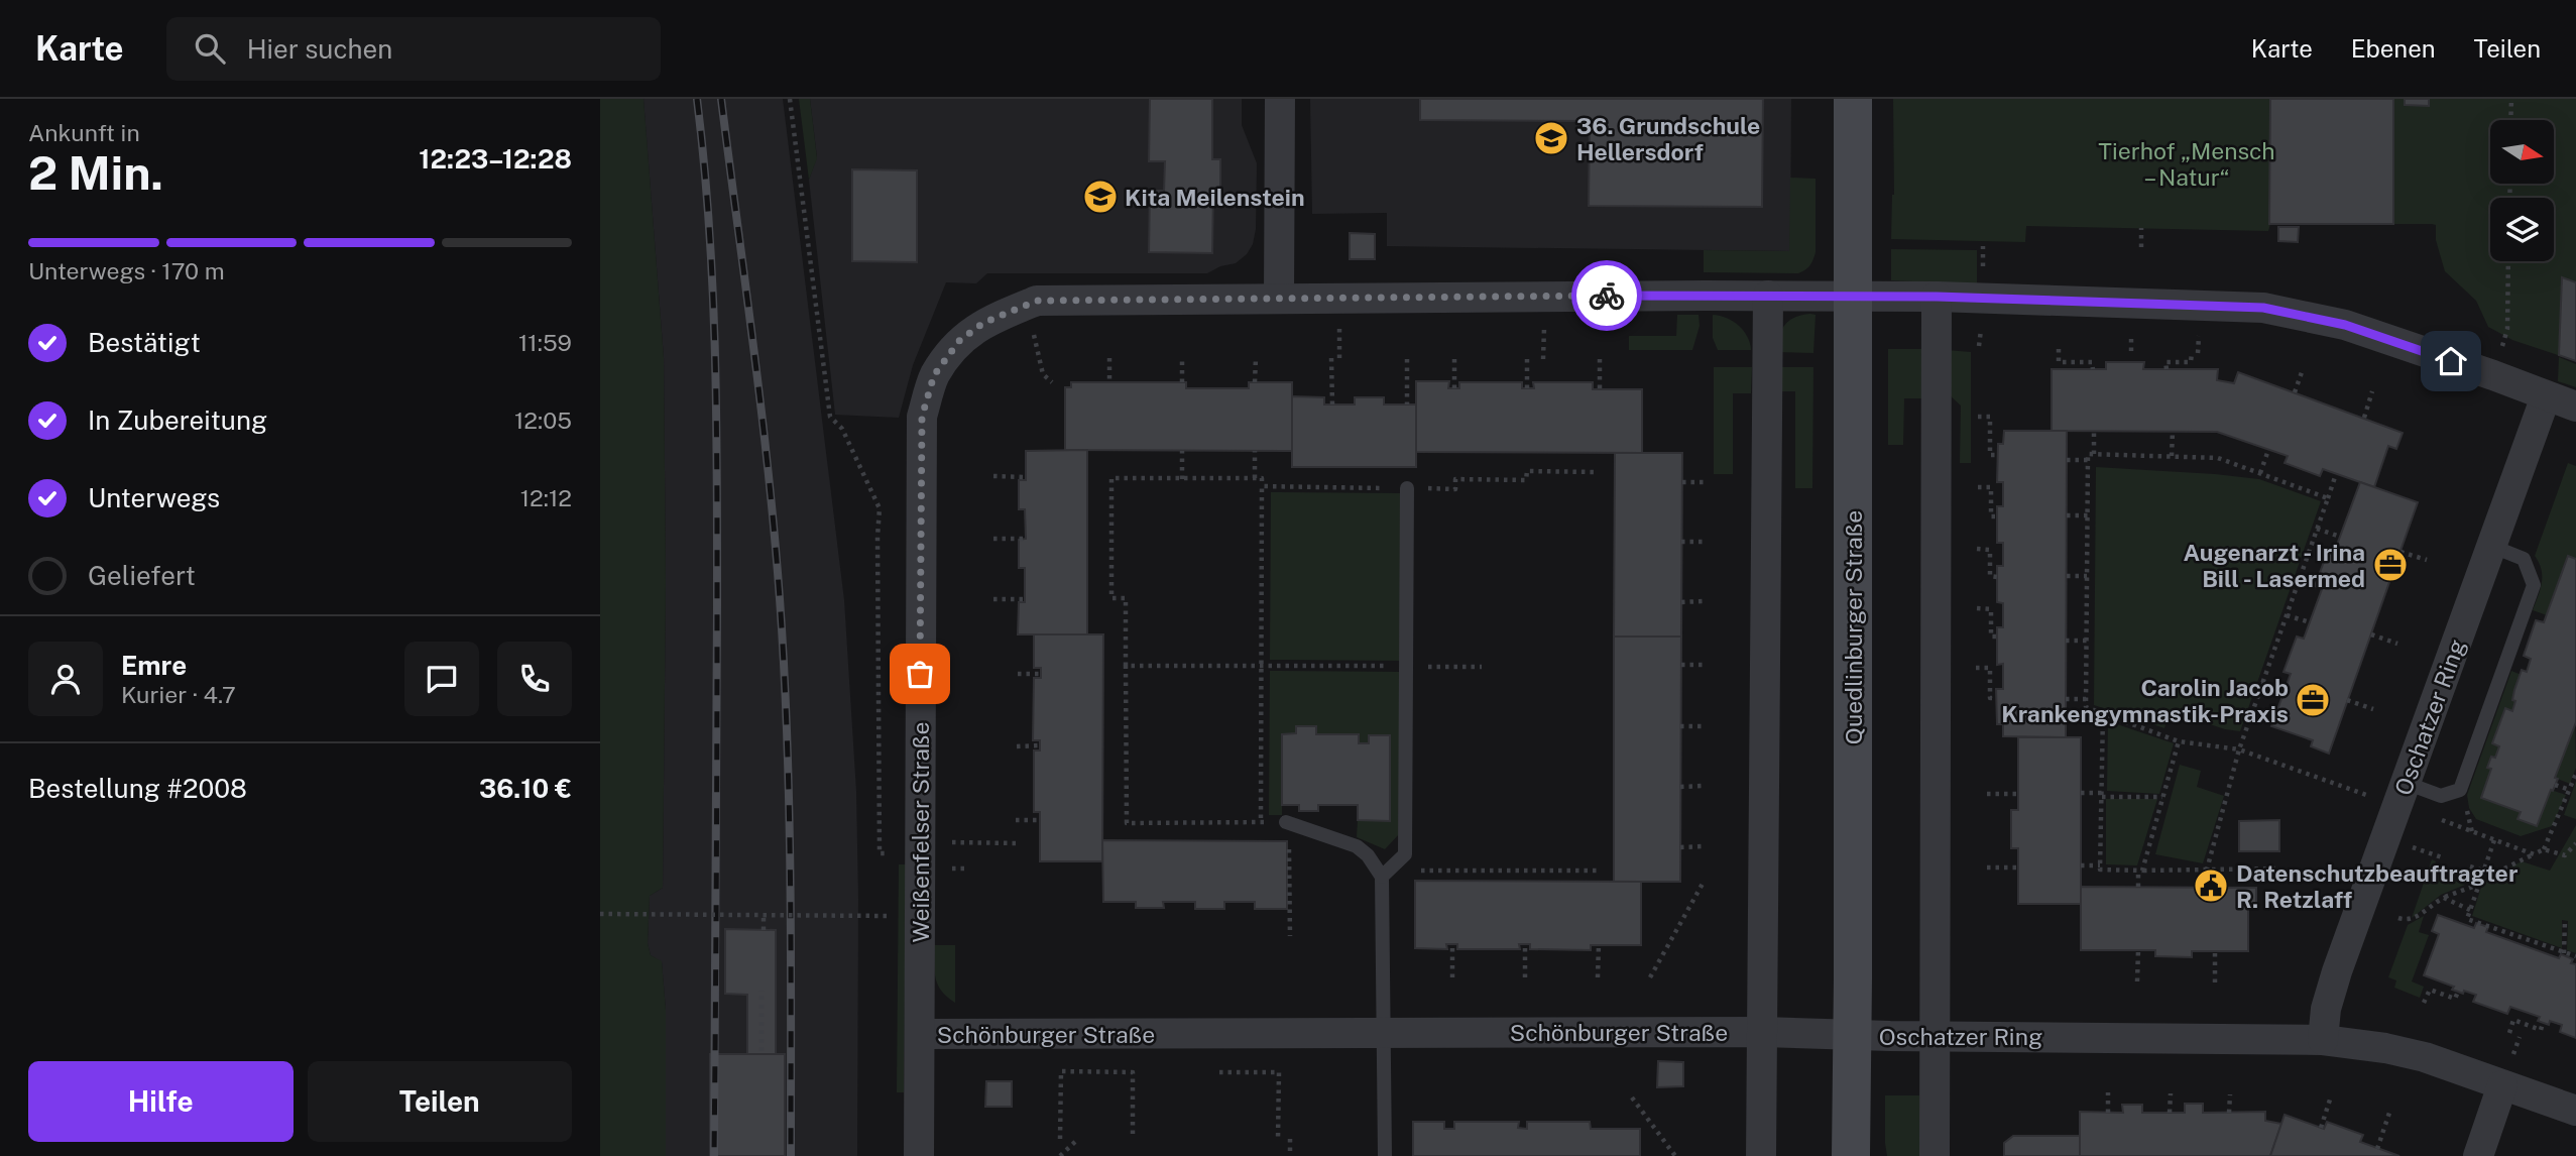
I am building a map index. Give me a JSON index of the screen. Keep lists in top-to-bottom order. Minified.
{"streets":{"street":["Quedlinburger Straße","Oschatzer Ring","Weißenfelser Straße","Schönburger Straße"]},"crossings":[["Quedlinburger Straße","Oschatzer Ring"],["Quedlinburger Straße","Weißenfelser Straße"],["Quedlinburger Straße","Schönburger Straße"],["Oschatzer Ring","Schönburger Straße"],["Weißenfelser Straße","Schönburger Straße"]],"parks":["Tierhof „Mensch – Natur“"],"places":{"school or university":["36. Grundschule Hellersdorf","Kita Meilenstein"],"office":["Augenarzt - Irina Bill - Lasermed","Carolin Jacob Krankengymnastik-Praxis"],"public building":["Datenschutzbeauftragter R. Retzlaff"]},"north":"right","page":{"header":"Karte","search":"Hier suchen","nav":["Karte","Ebenen","Teilen"],"heading":["2 Min.","Ankunft in","12:23–12:28"],"panel":["Emre","Kurier · 4.7","Bestellung #2008","36.10 €"],"bar":"Unterwegs · 170 m","list":[["Bestätigt","11:59"],["In Zubereitung","12:05"],["Unterwegs","12:12"],"Geliefert"],"buttons":["Hilfe","Teilen"]}}
